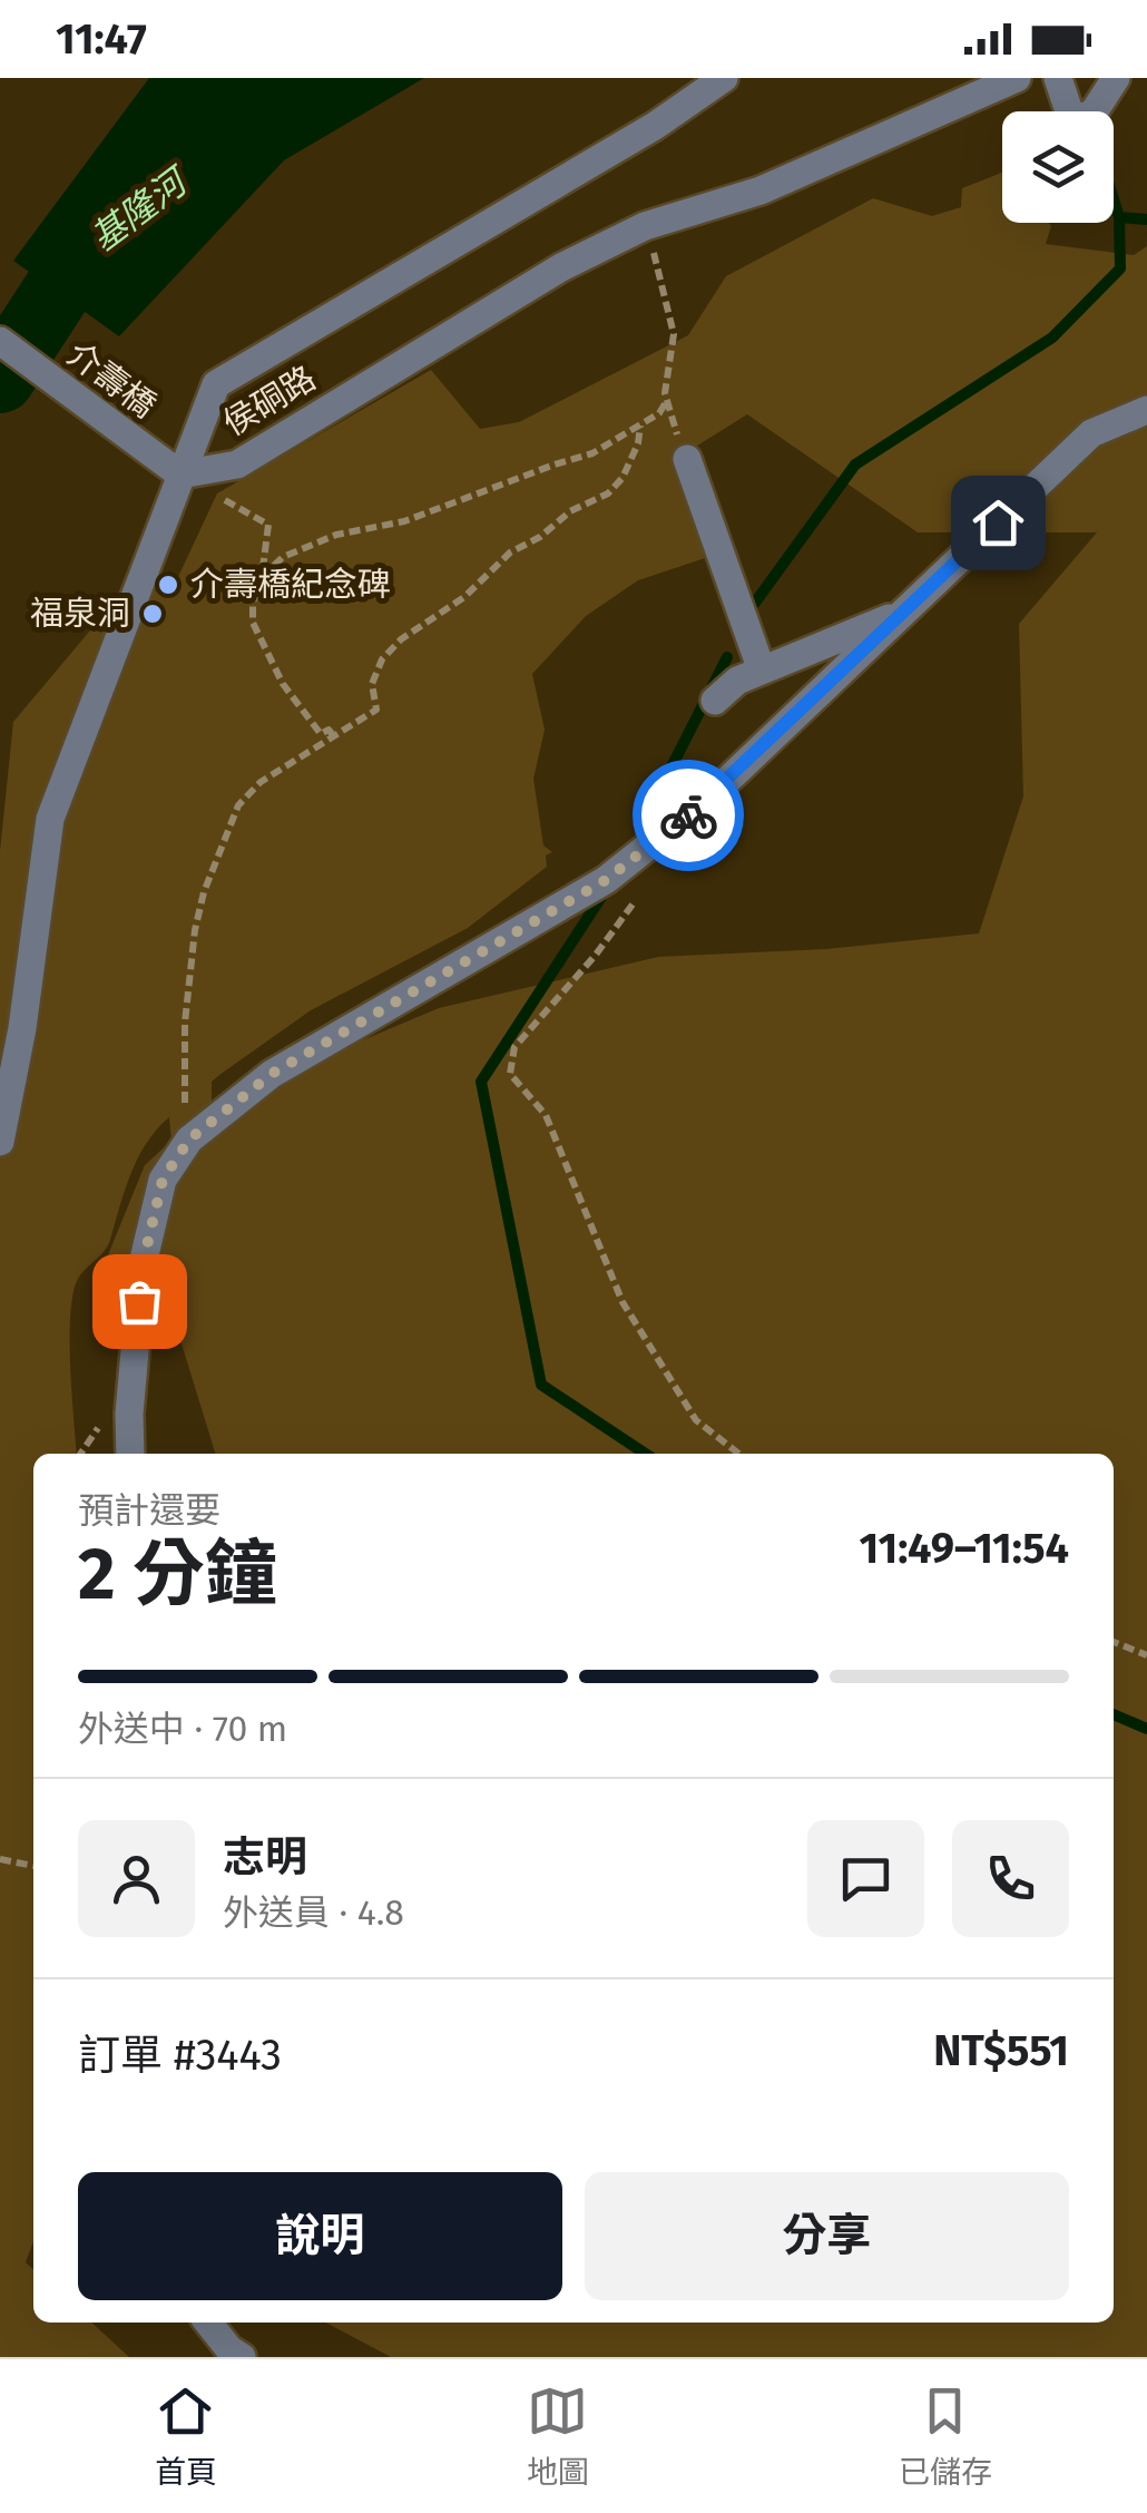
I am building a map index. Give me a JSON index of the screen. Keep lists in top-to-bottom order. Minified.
{"streets":{"street":["介壽橋","侯硐路"]},"crossings":[["介壽橋","侯硐路"]],"water":["基隆河"],"places":["介壽橋紀念碑","福泉洞"],"page":{"status":"11:47","heading":["2 分鐘","預計還要","11:49–11:54"],"panel":["志明","外送員 · 4.8","訂單 #3443","NT$551"],"bar":"外送中 · 70 m","buttons":["說明","分享"],"tabs":["首頁","地圖","已儲存"]}}
